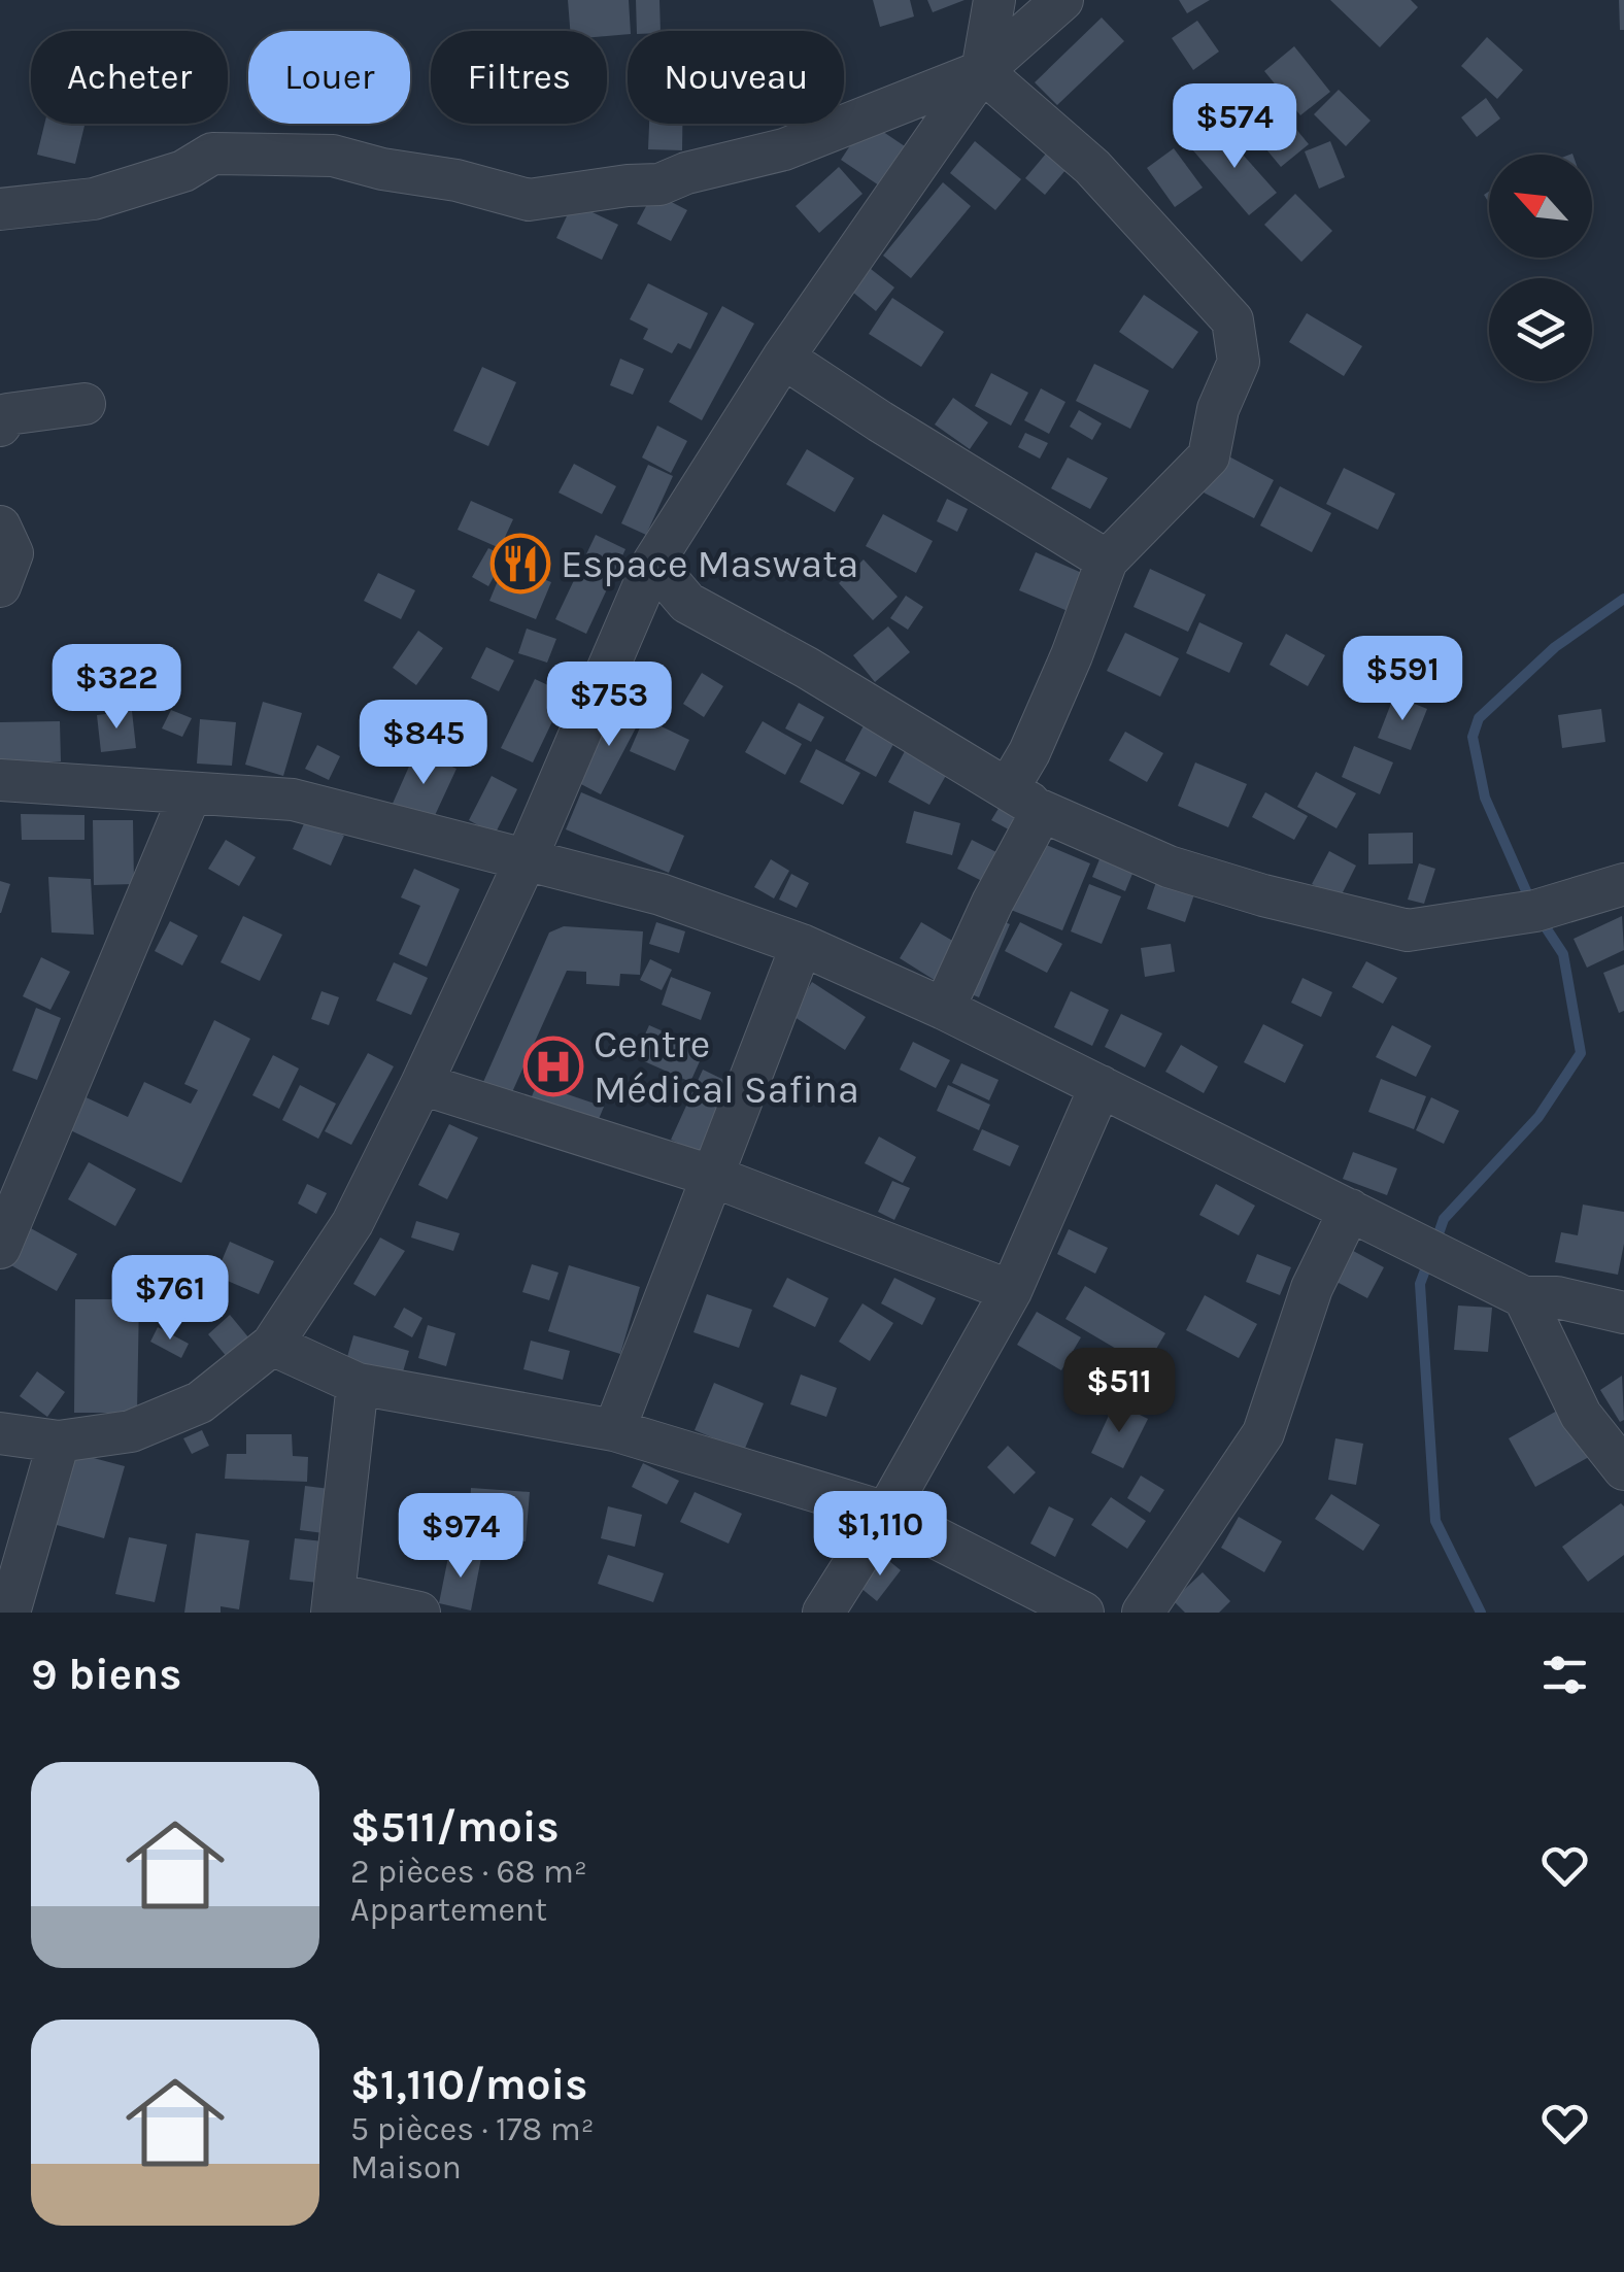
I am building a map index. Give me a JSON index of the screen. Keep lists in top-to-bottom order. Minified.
{"places":{"restaurant":["Espace Maswata"],"hospital":["Centre Médical Safina"]},"north":"top left","page":{"chip":["Acheter","Louer","Filtres","Nouveau"],"price":["$574","$591","$322","$753","$845","$761","$511","$1,110","$974"],"heading":"9 biens","list":[{"name":"$511/mois","note":"2 pièces · 68 m² · Appartement"},{"name":"$1,110/mois","note":"5 pièces · 178 m² · Maison"}]}}
